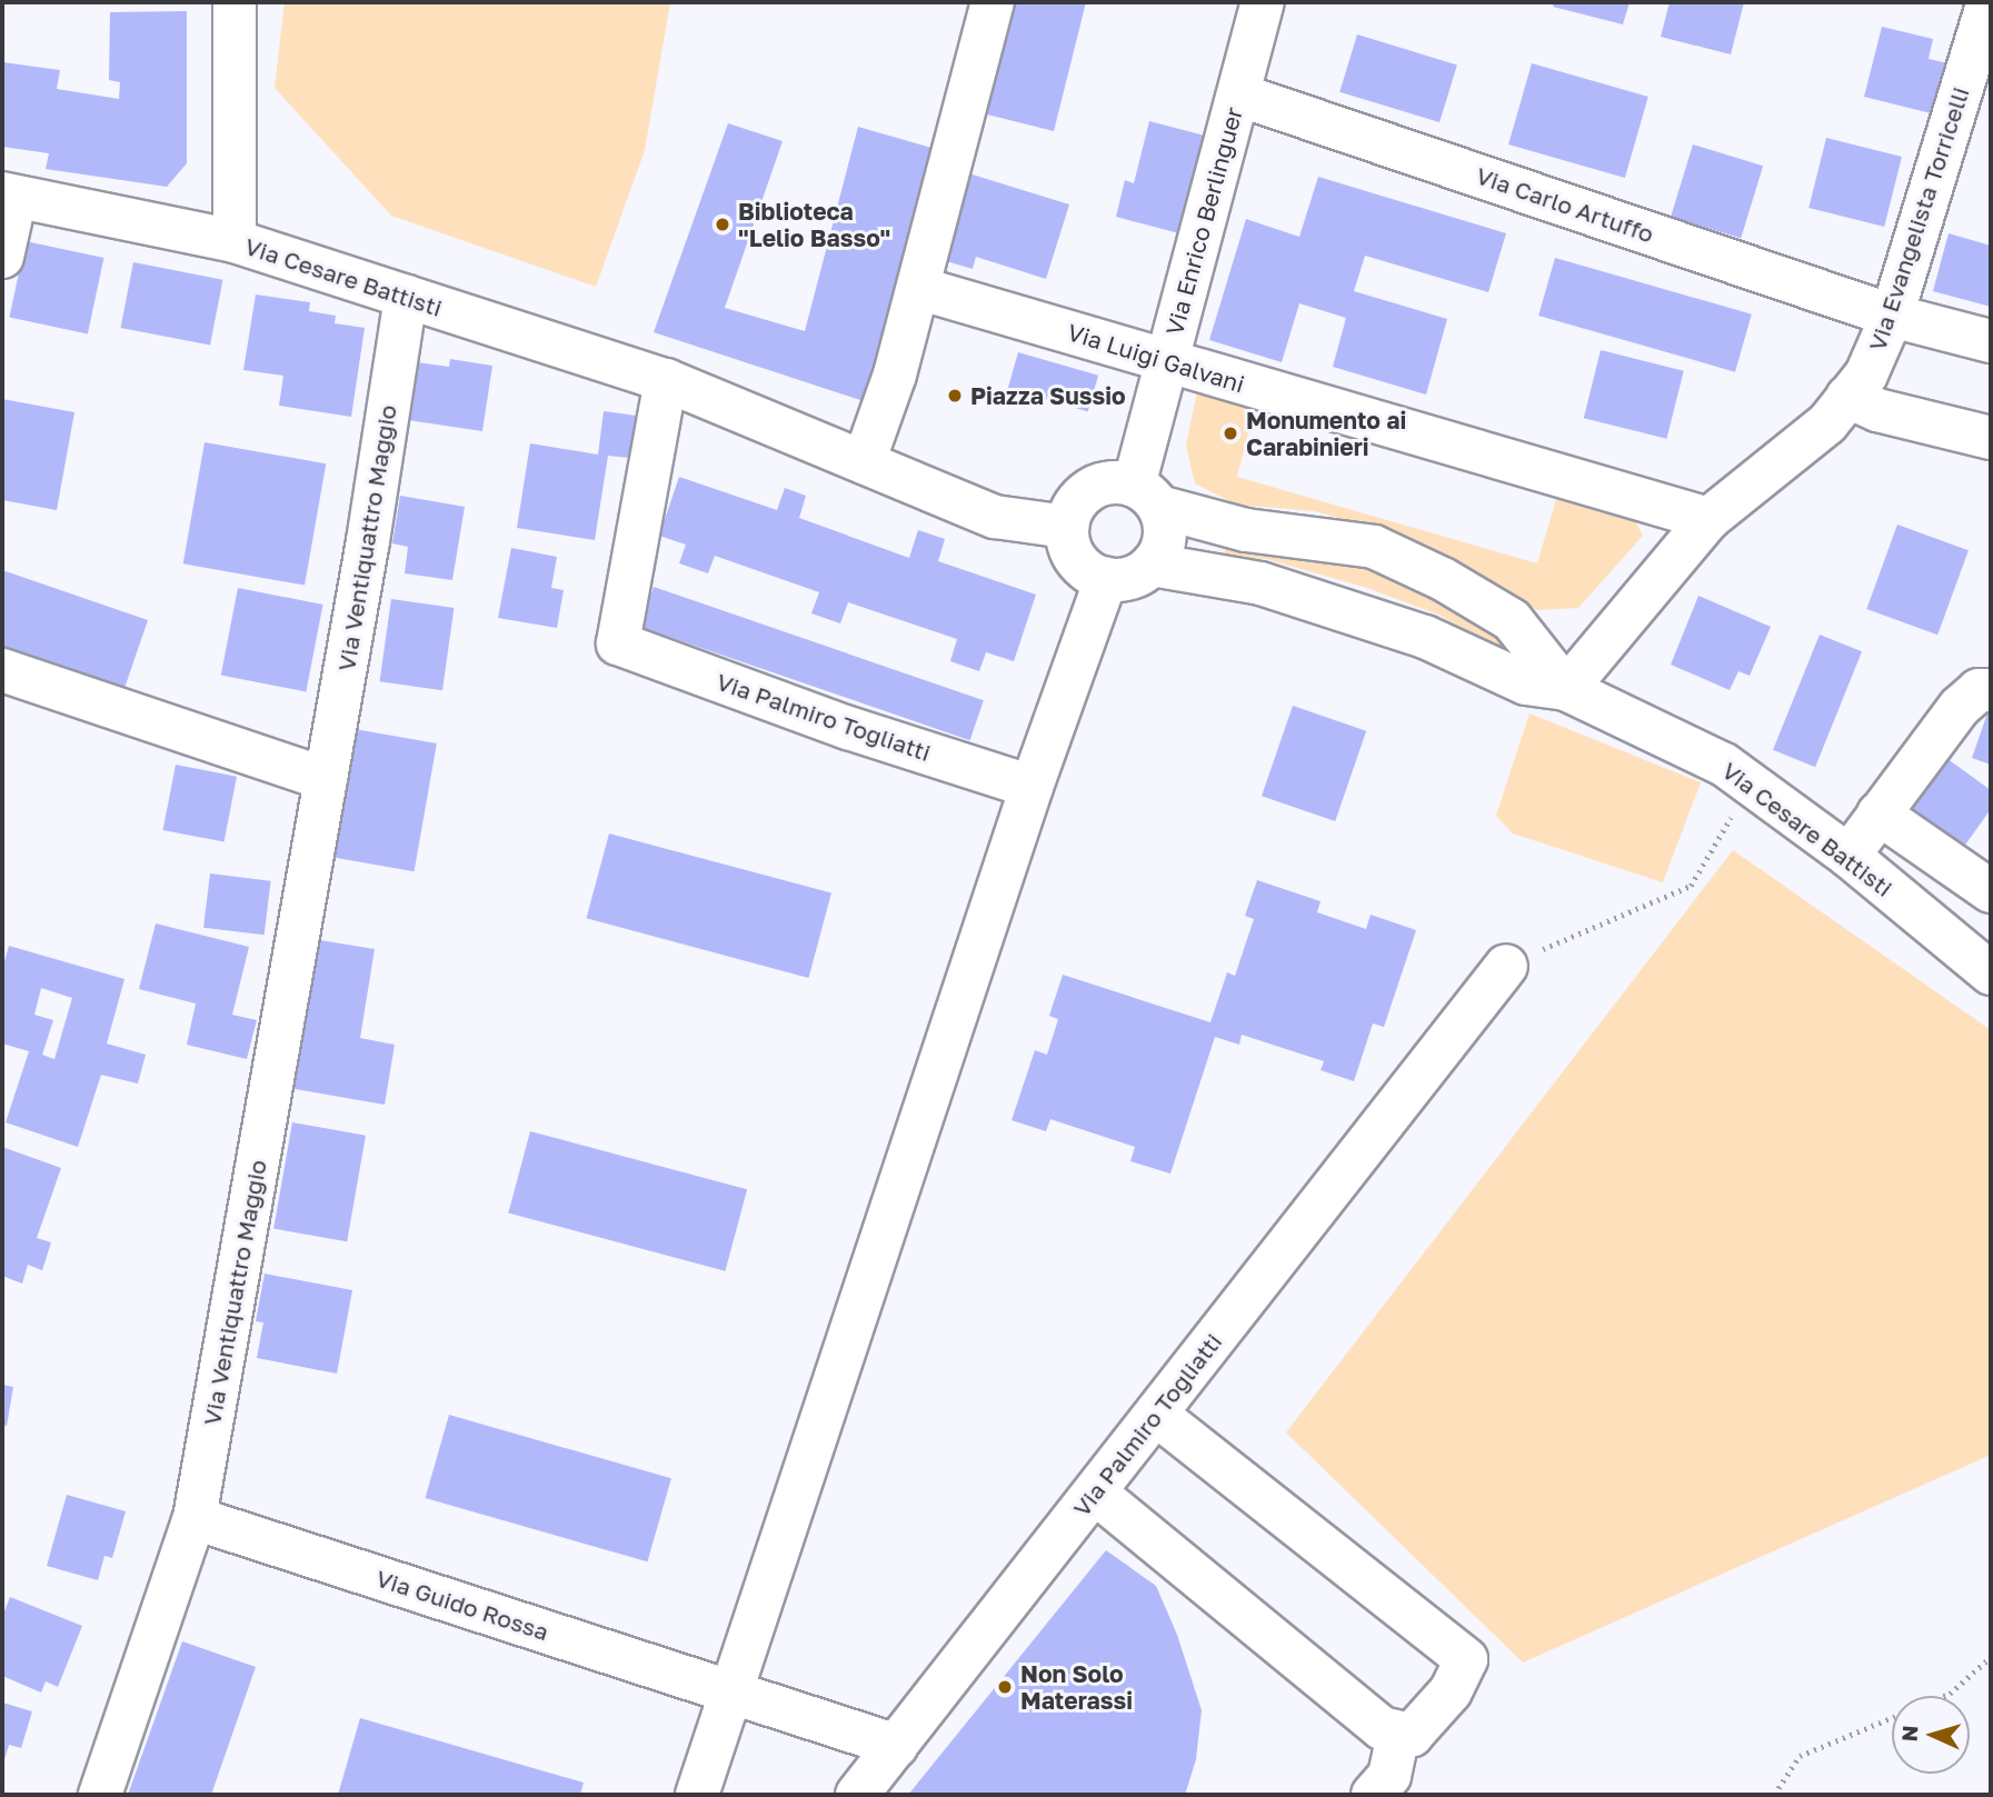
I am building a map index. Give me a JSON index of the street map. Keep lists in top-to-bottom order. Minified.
{"streets":{"street":["Via Carlo Artuffo","Via Evangelista Torricelli","Via Enrico Berlinguer","Via Cesare Battisti","Via Luigi Galvani","Via Ventiquattro Maggio","Via Palmiro Togliatti","Via Guido Rossa"]},"crossings":[["Via Carlo Artuffo","Via Evangelista Torricelli"],["Via Carlo Artuffo","Via Enrico Berlinguer"],["Via Evangelista Torricelli","Via Cesare Battisti"],["Via Evangelista Torricelli","Via Luigi Galvani"],["Via Enrico Berlinguer","Via Cesare Battisti"],["Via Enrico Berlinguer","Via Luigi Galvani"],["Via Cesare Battisti","Via Ventiquattro Maggio"],["Via Cesare Battisti","Via Palmiro Togliatti"],["Via Ventiquattro Maggio","Via Guido Rossa"]],"places":["Biblioteca \"Lelio Basso\"","Piazza Sussio","Monumento ai Carabinieri","Non Solo Materassi"],"north":"left"}
